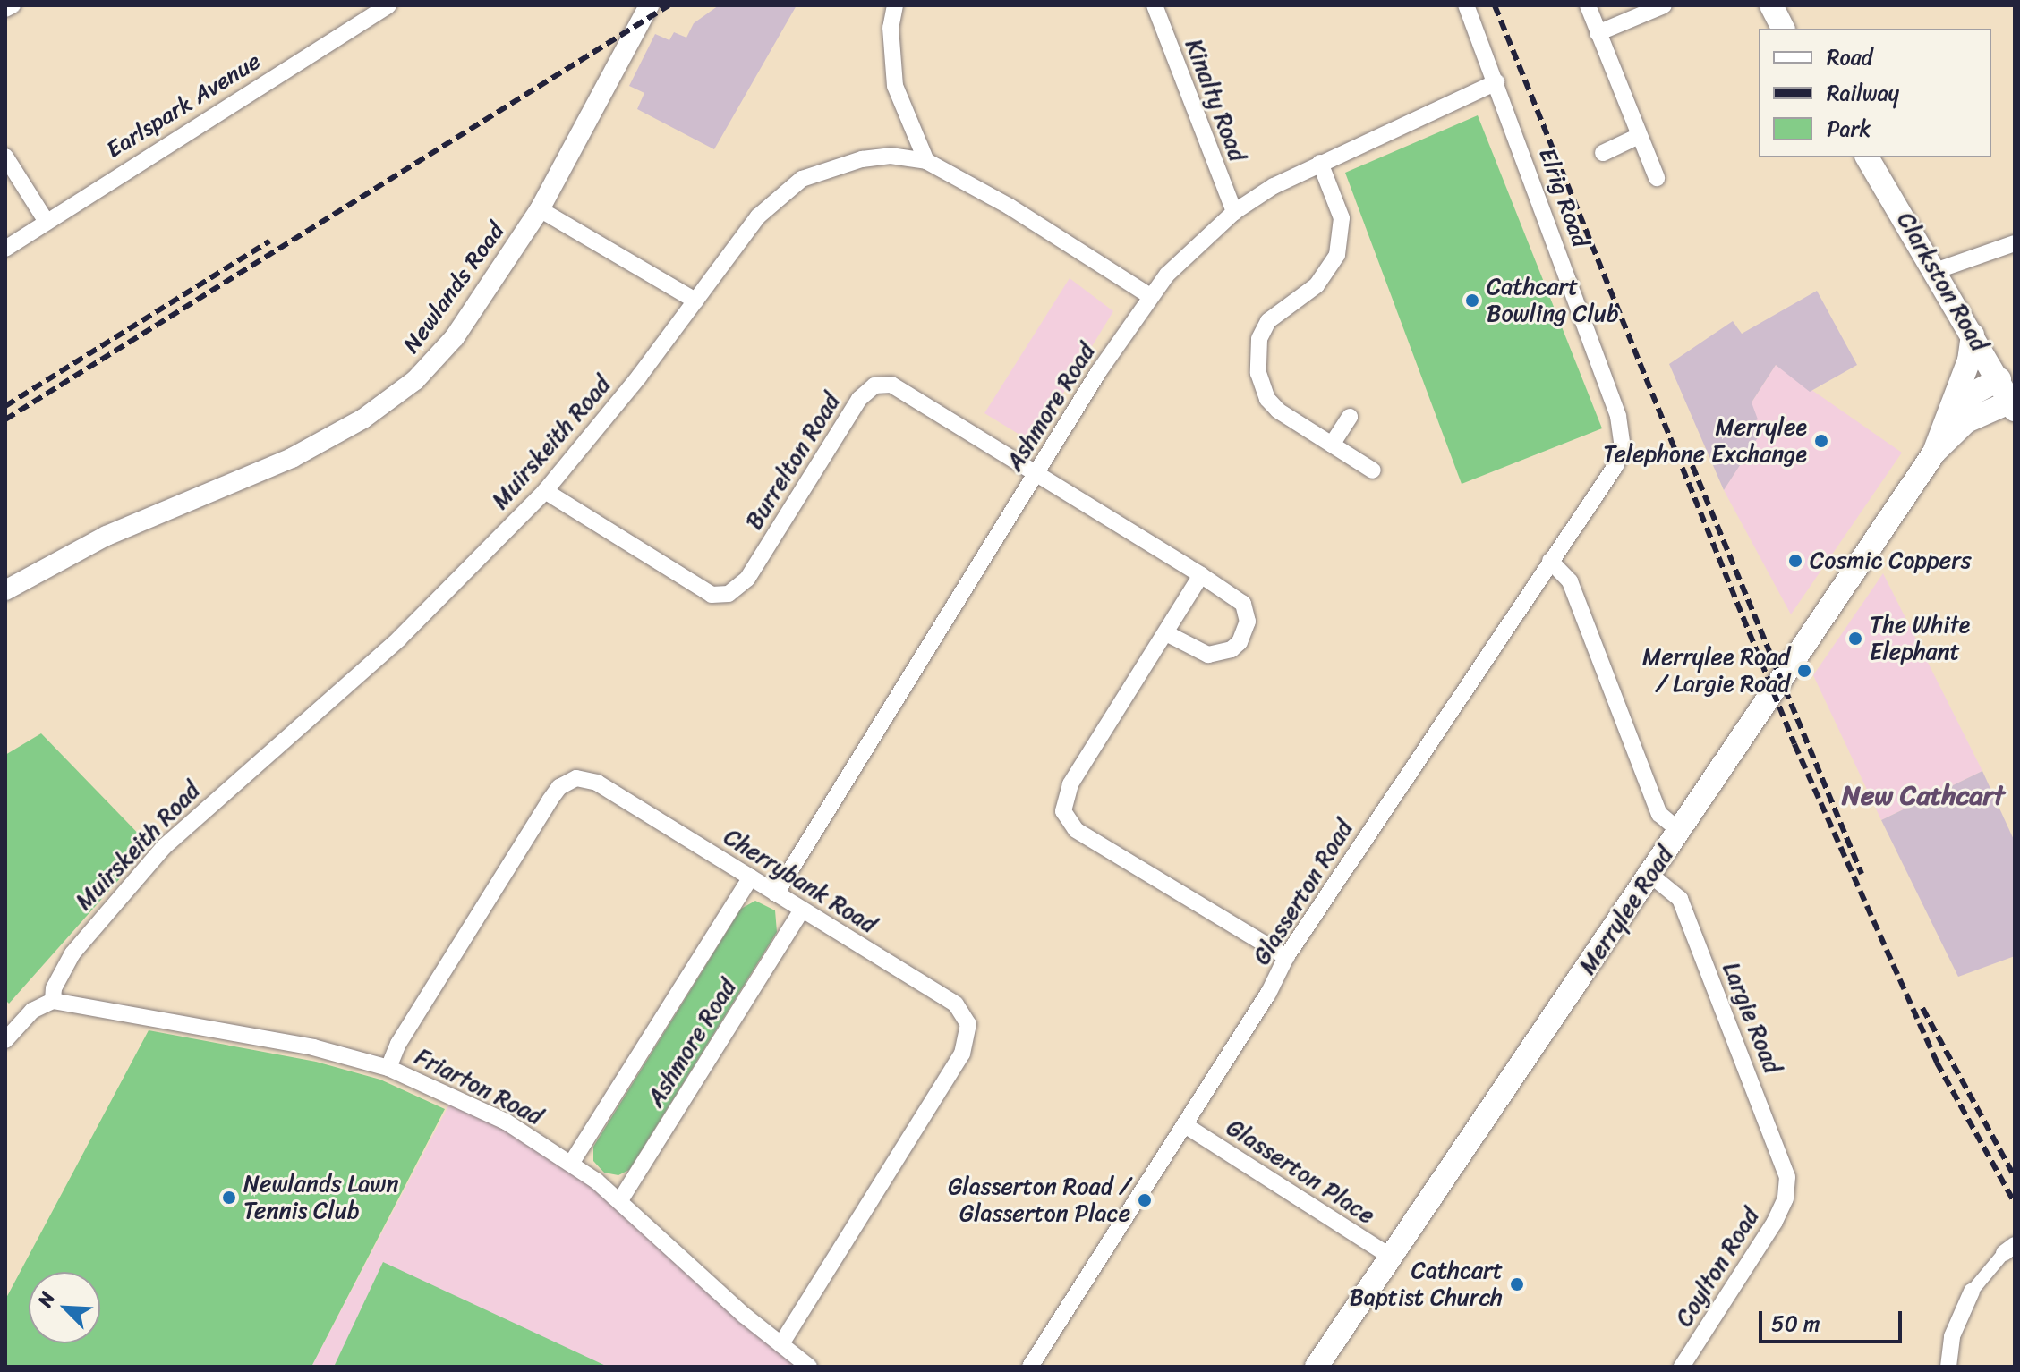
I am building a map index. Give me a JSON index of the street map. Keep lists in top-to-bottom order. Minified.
{"streets":{"main road":["Clarkston Road","Merrylee Road"],"street":["Kinalty Road","Earlspark Avenue","Elrig Road","Newlands Road","Ashmore Road","Muirskeith Road","Burrelton Road","Cherrybank Road","Glasserton Road","Largie Road","Friarton Road","Glasserton Place","Coylton Road"]},"crossings":[["Kinalty Road","Ashmore Road"],["Elrig Road","Ashmore Road"],["Elrig Road","Glasserton Road"],["Clarkston Road","Merrylee Road"],["Ashmore Road","Muirskeith Road"],["Ashmore Road","Burrelton Road"],["Ashmore Road","Cherrybank Road"],["Ashmore Road","Friarton Road"],["Muirskeith Road","Burrelton Road"],["Muirskeith Road","Friarton Road"],["Cherrybank Road","Friarton Road"],["Glasserton Road","Glasserton Place"],["Merrylee Road","Largie Road"],["Merrylee Road","Glasserton Place"],["Largie Road","Coylton Road"]],"districts":["New Cathcart"],"places":["Cathcart Bowling Club","Merrylee Telephone Exchange","Cosmic Coppers","The White Elephant","Merrylee Road / Largie Road","Newlands Lawn Tennis Club","Glasserton Road / Glasserton Place","Cathcart Baptist Church"],"legend":["Road","Railway","Park"],"scale_bar":"50 m","north":"top left"}
